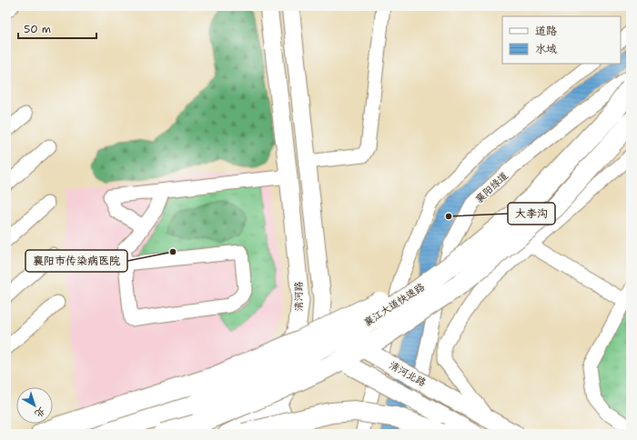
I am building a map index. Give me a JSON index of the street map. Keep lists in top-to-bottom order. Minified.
{"streets":{"highway":["襄江大道快速路"],"main road":["清河路","清河北路"],"street":["襄阳绿道"]},"crossings":[["清河路","清河北路"]],"places":["大李沟","襄阳市传染病医院"],"legend":["道路","水域"],"scale_bar":"50 m","north":"bottom right"}
